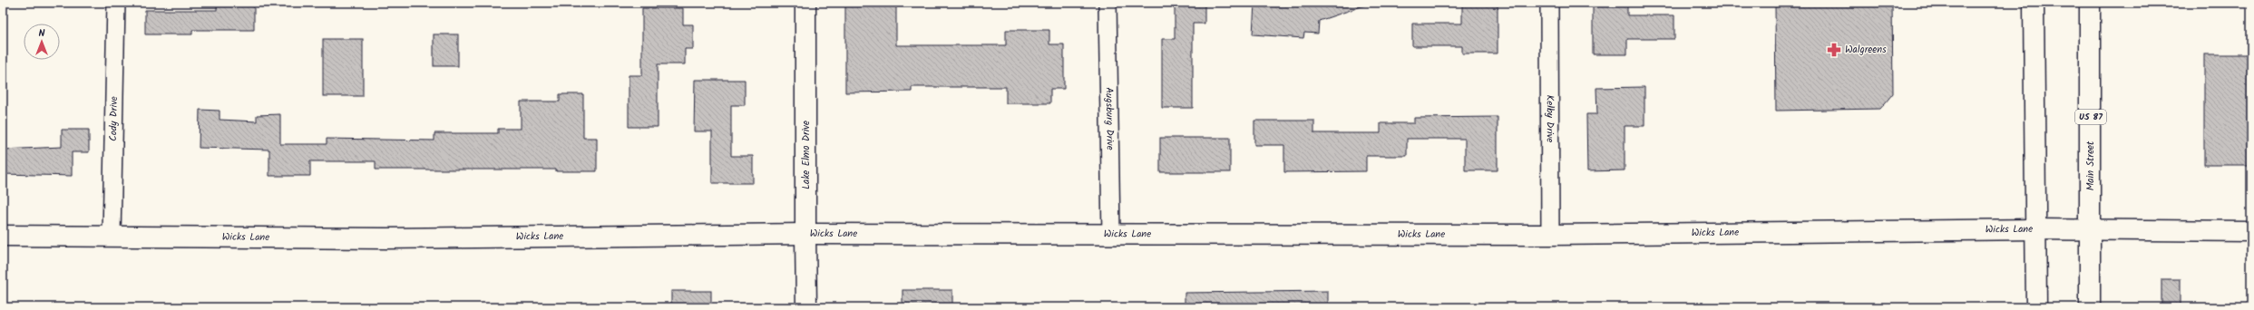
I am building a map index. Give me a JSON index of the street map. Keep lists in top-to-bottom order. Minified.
{"streets":{"main road":["US 87","Lake Elmo Drive","Main Street","Wicks Lane"],"street":["Cody Drive","Augsburg Drive","Kelby Drive"]},"crossings":[["Cody Drive","Wicks Lane"],["Augsburg Drive","Wicks Lane"],["Kelby Drive","Wicks Lane"],["Lake Elmo Drive","Wicks Lane"],["Main Street","Wicks Lane"]],"places":{"pharmacy":["Walgreens"]},"north":"top"}
